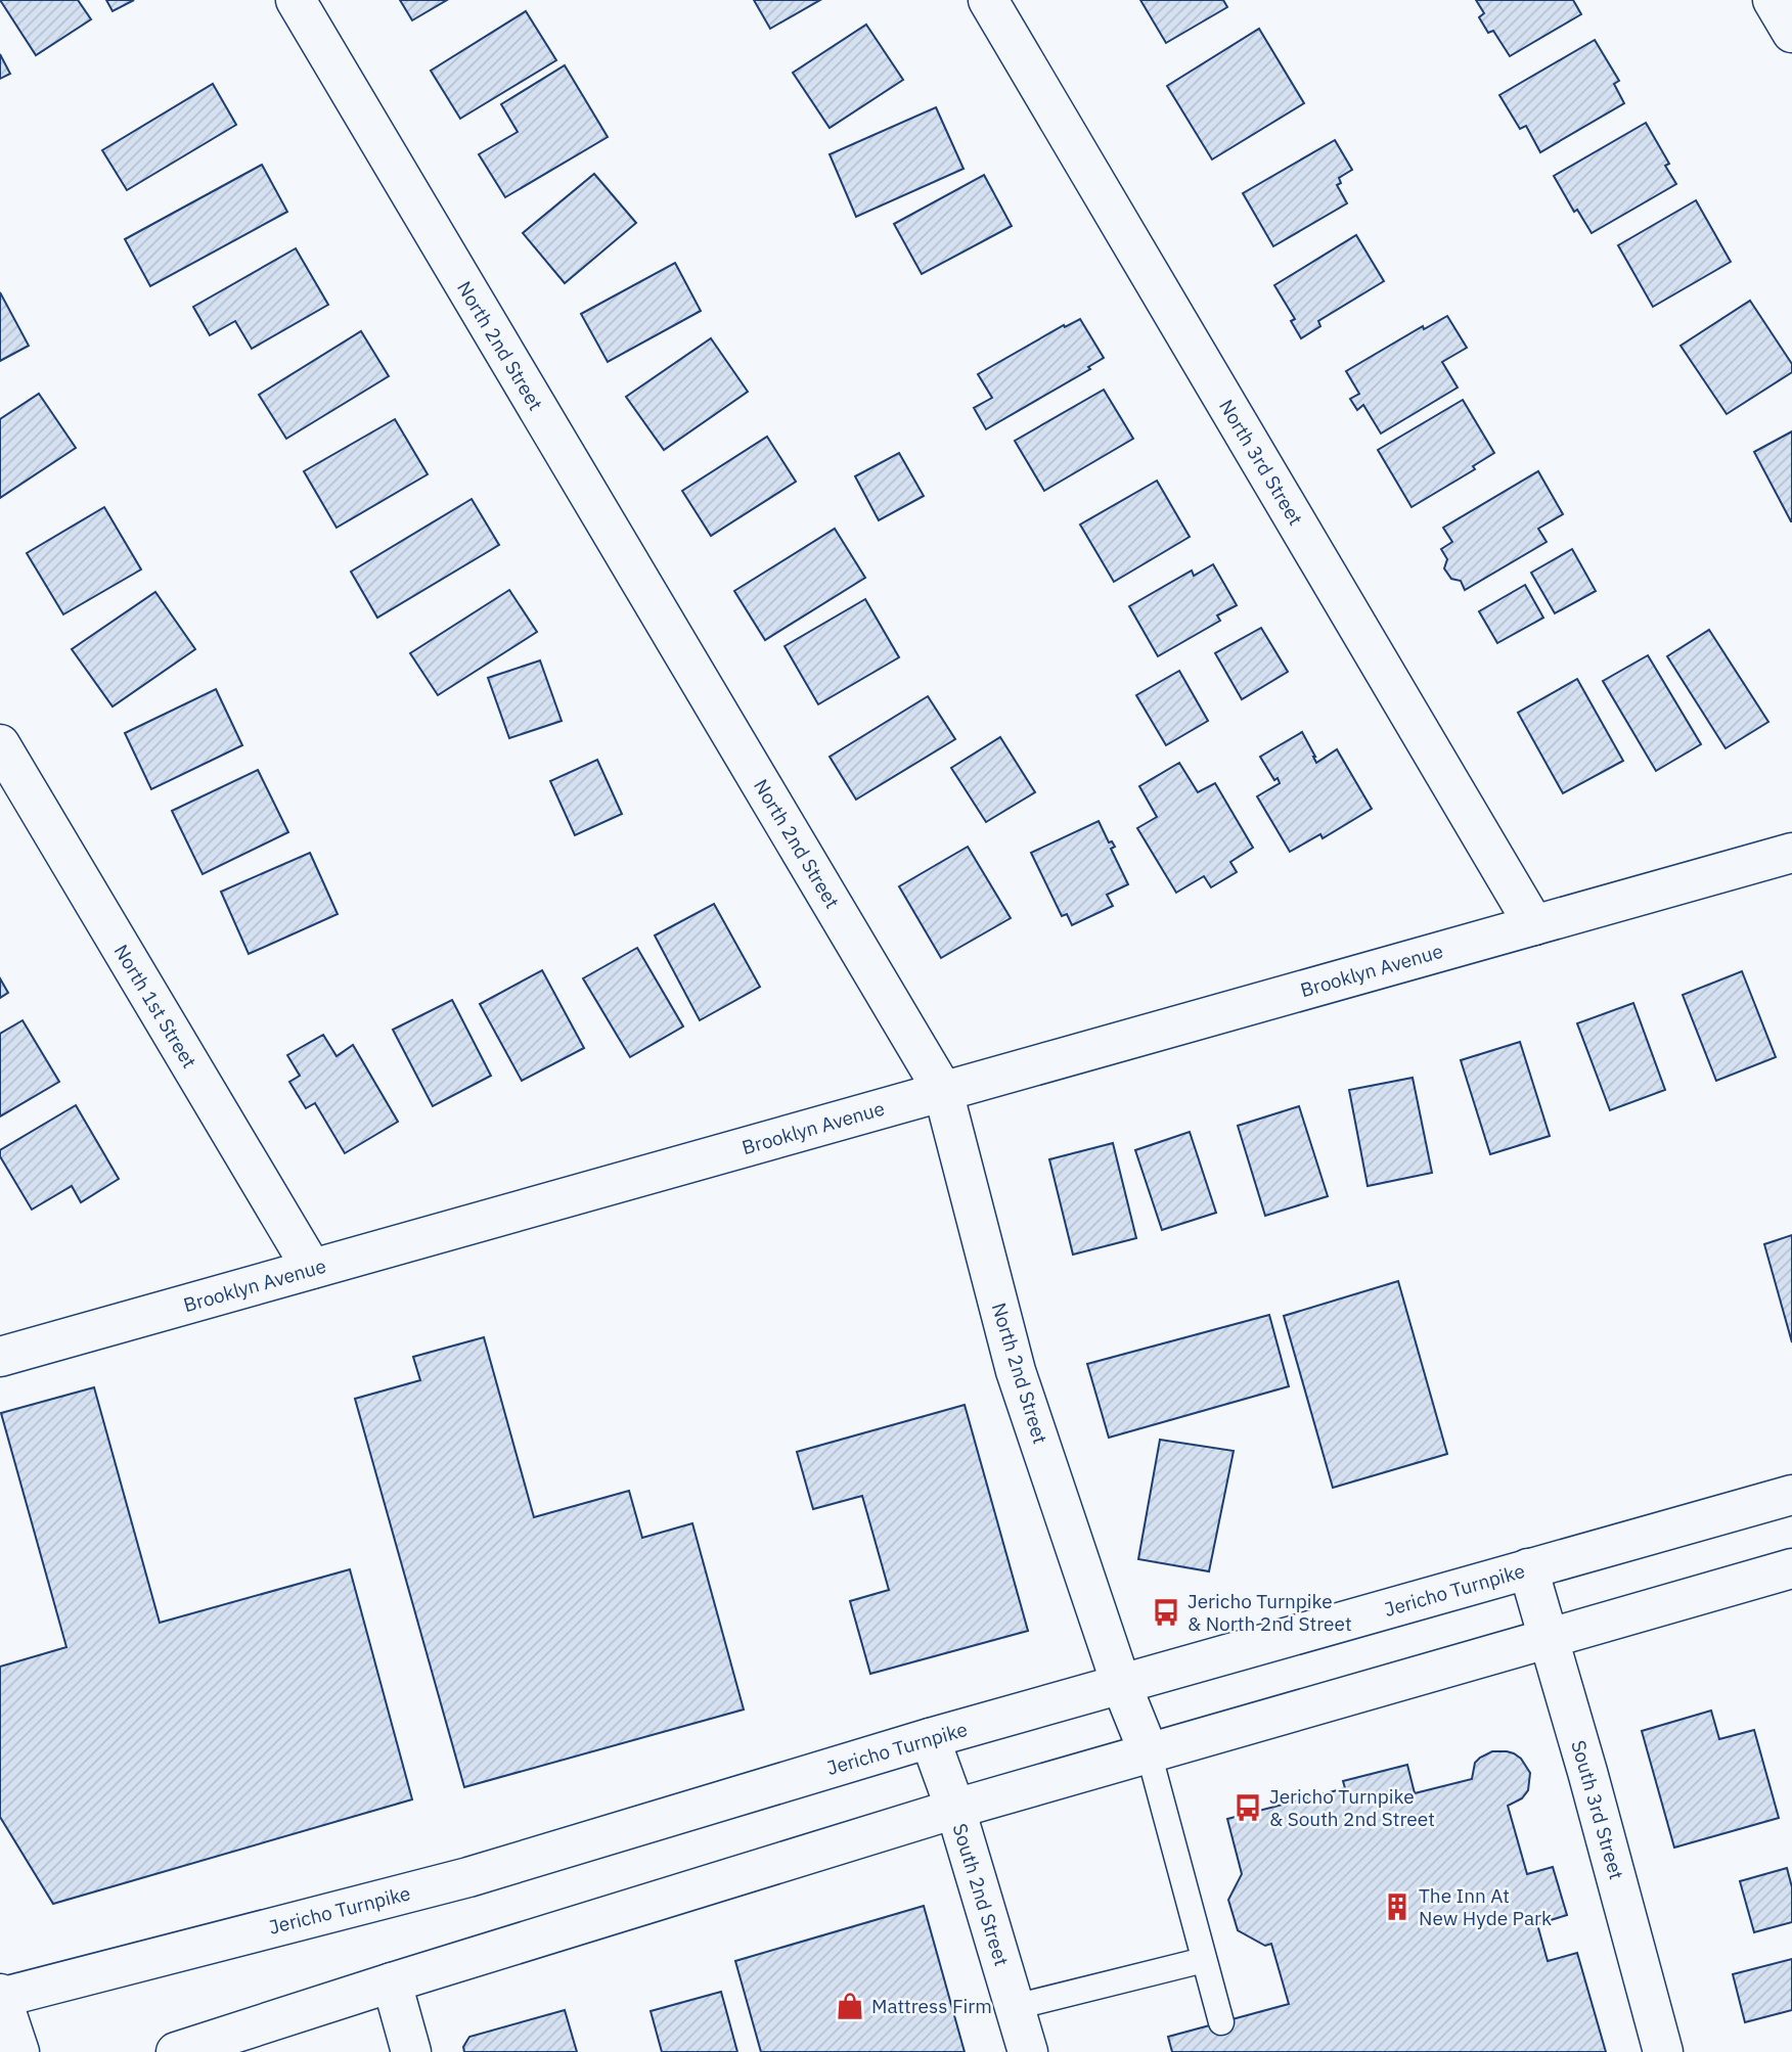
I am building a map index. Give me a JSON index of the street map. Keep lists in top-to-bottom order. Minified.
{"streets":{"street":["North 2nd Street","North 3rd Street","Brooklyn Avenue","North 1st Street","Jericho Turnpike","South 3rd Street","South 2nd Street"]},"crossings":[["North 2nd Street","Brooklyn Avenue"],["North 2nd Street","Jericho Turnpike"],["North 3rd Street","Brooklyn Avenue"],["Brooklyn Avenue","North 1st Street"],["Jericho Turnpike","South 3rd Street"],["Jericho Turnpike","South 2nd Street"]],"places":{"bus stop":["Jericho Turnpike & North 2nd Street","Jericho Turnpike & South 2nd Street"],"building":["The Inn At New Hyde Park"],"shop":["Mattress Firm"]}}
